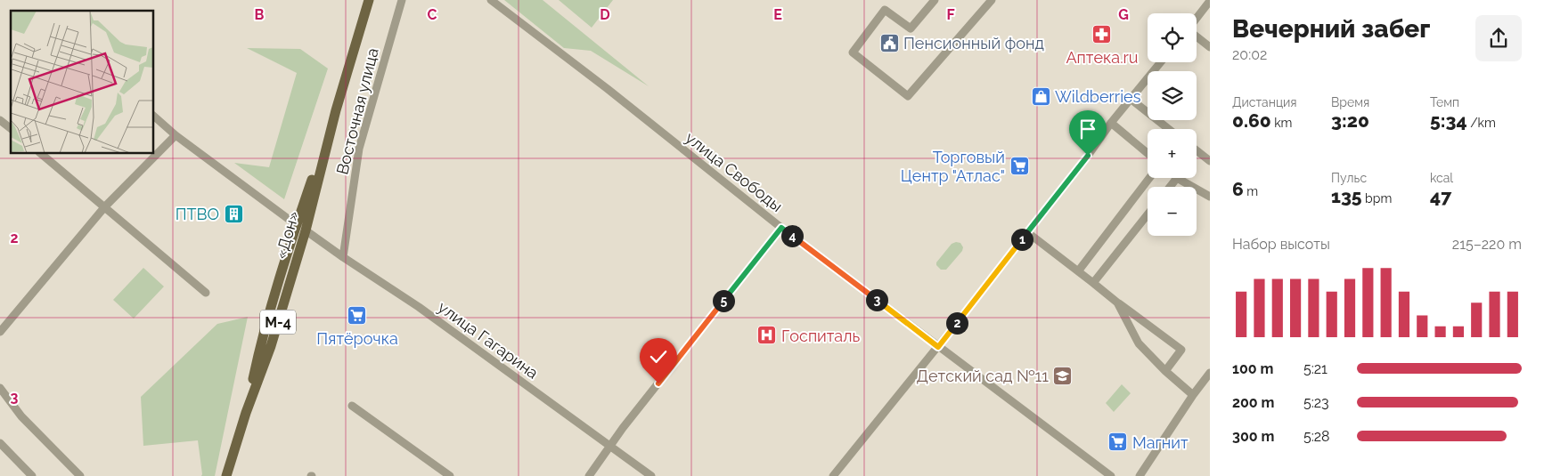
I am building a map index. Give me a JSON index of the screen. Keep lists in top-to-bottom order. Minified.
{"streets":{"street":["Восточная улица","улица Свободы","улица Гагарина"]},"crossings":[["Восточная улица","улица Гагарина"]],"places":{"pharmacy":["Аптека.ru"],"public building":["Пенсионный фонд"],"shop":["Wildberries"],"supermarket":["Торговый Центр \"Атлас\"","Пятёрочка","Магнит"],"building":["ПТВО"],"hospital":["Госпиталь"],"school or university":["Детский сад №11"]},"page":{"heading":["Вечерний забег","20:02"],"map_buttons":["+","−"],"stats":[["Дистанция","0.60 km"],["Время","3:20"],["Темп","5:34 /km"],["6 m"],["Пульс","135 bpm"],["kcal","47"]],"pins":["4","1","3","5","2"],"chart":["Набор высоты","215–220 m"],"list":[{"name":"100 m","note":"5:21"},{"name":"200 m","note":"5:23"},{"name":"300 m","note":"5:28"}]},"grid":{"columns":["B","C","D","E","F","G"],"rows":["2","3"]}}
